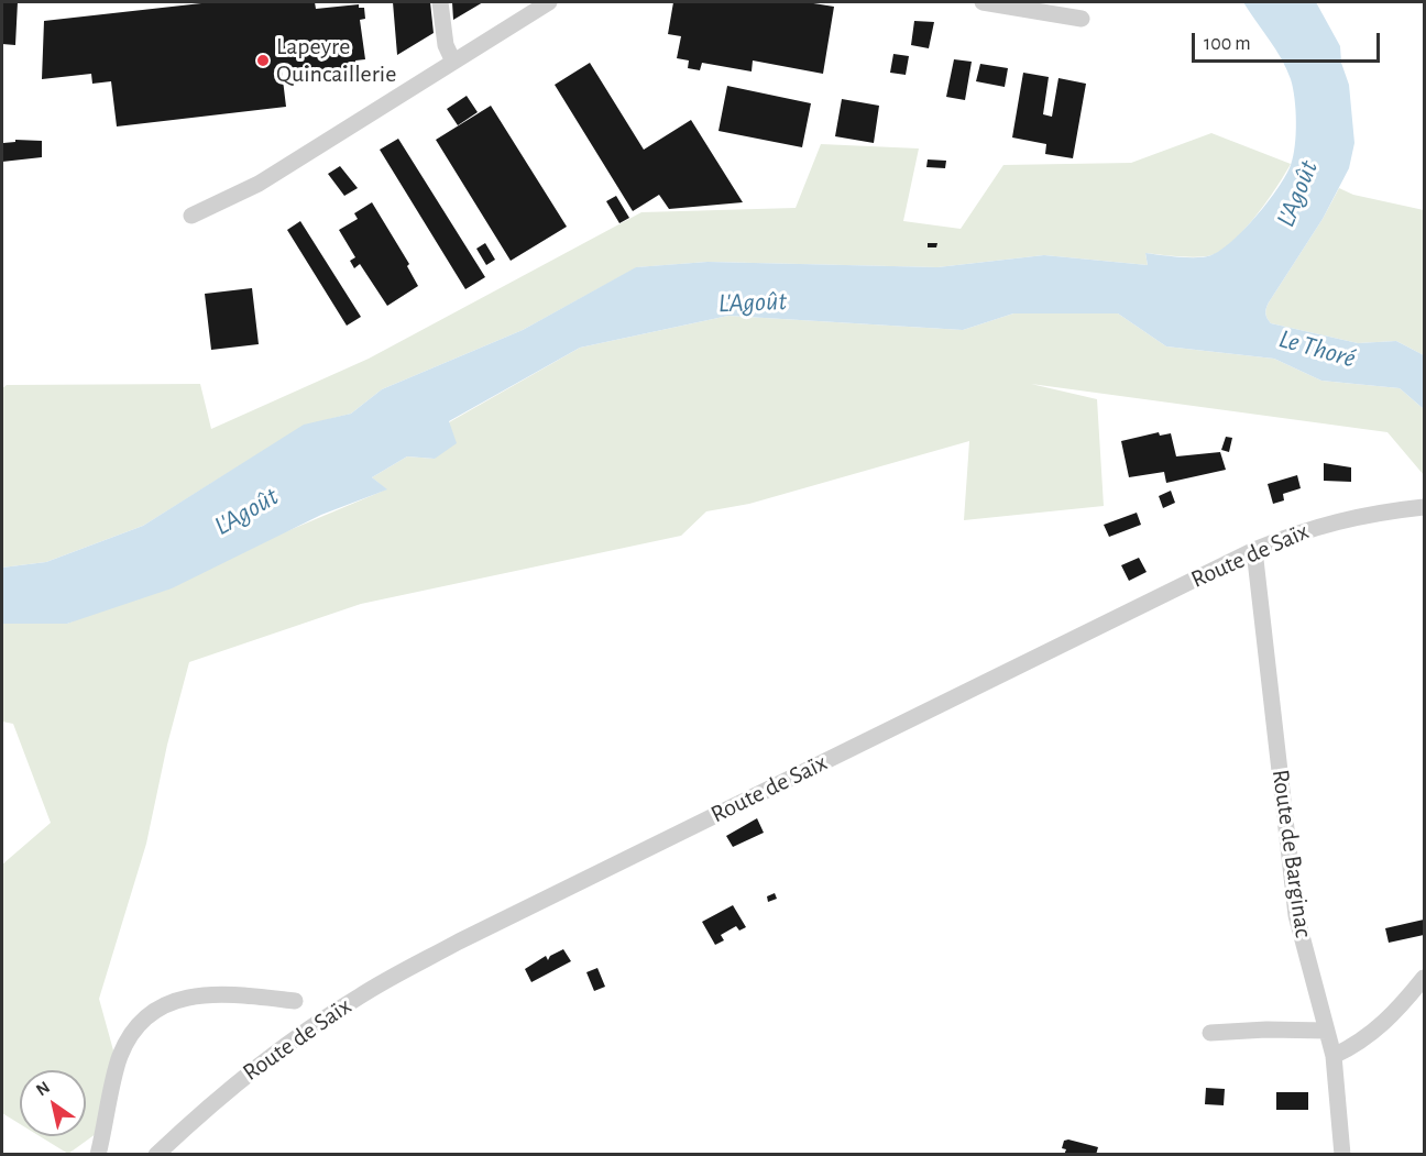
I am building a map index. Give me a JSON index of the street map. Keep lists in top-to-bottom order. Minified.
{"streets":{"street":["Route de Saïx","Route de Barginac"]},"crossings":[["Route de Saïx","Route de Barginac"]],"water":["L'Agoût","Le Thoré"],"places":["Lapeyre Quincaillerie"],"scale_bar":"100 m","north":"top left"}
